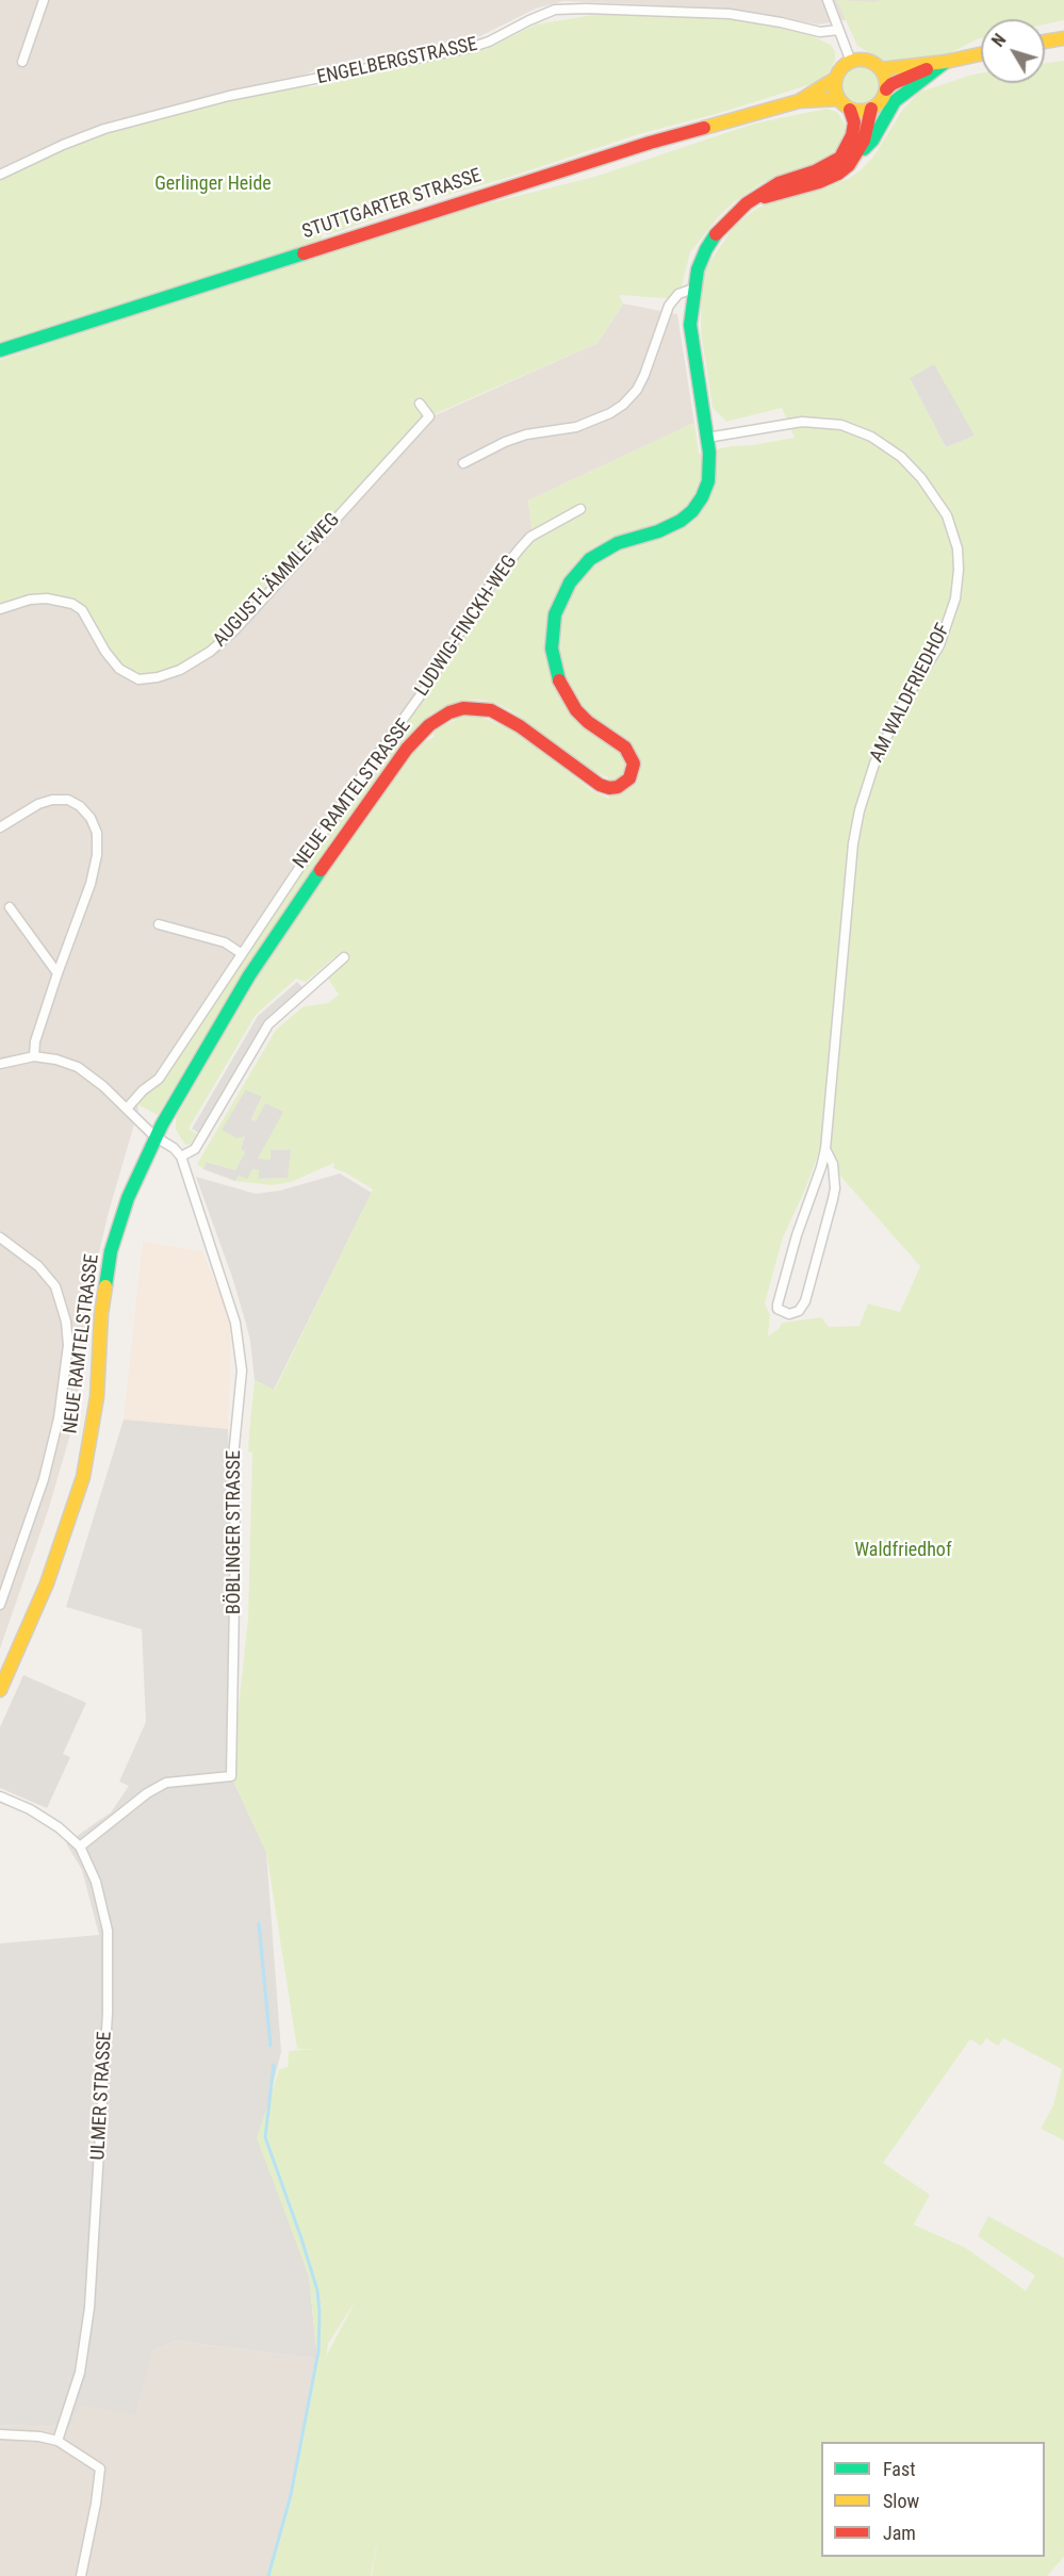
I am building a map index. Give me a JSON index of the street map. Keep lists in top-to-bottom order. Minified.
{"streets":{"main road":["STUTTGARTER STRASSE","NEUE RAMTELSTRASSE"],"street":["ENGELBERGSTRASSE","AUGUST-LÄMMLE-WEG","LUDWIG-FINCKH-WEG","AM WALDFRIEDHOF","BÖBLINGER STRASSE","ULMER STRASSE"]},"crossings":[["STUTTGARTER STRASSE","NEUE RAMTELSTRASSE"],["AM WALDFRIEDHOF","NEUE RAMTELSTRASSE"],["BÖBLINGER STRASSE","ULMER STRASSE"]],"parks":["Gerlinger Heide","Waldfriedhof"],"legend":["Fast","Slow","Jam"],"north":"top left"}
